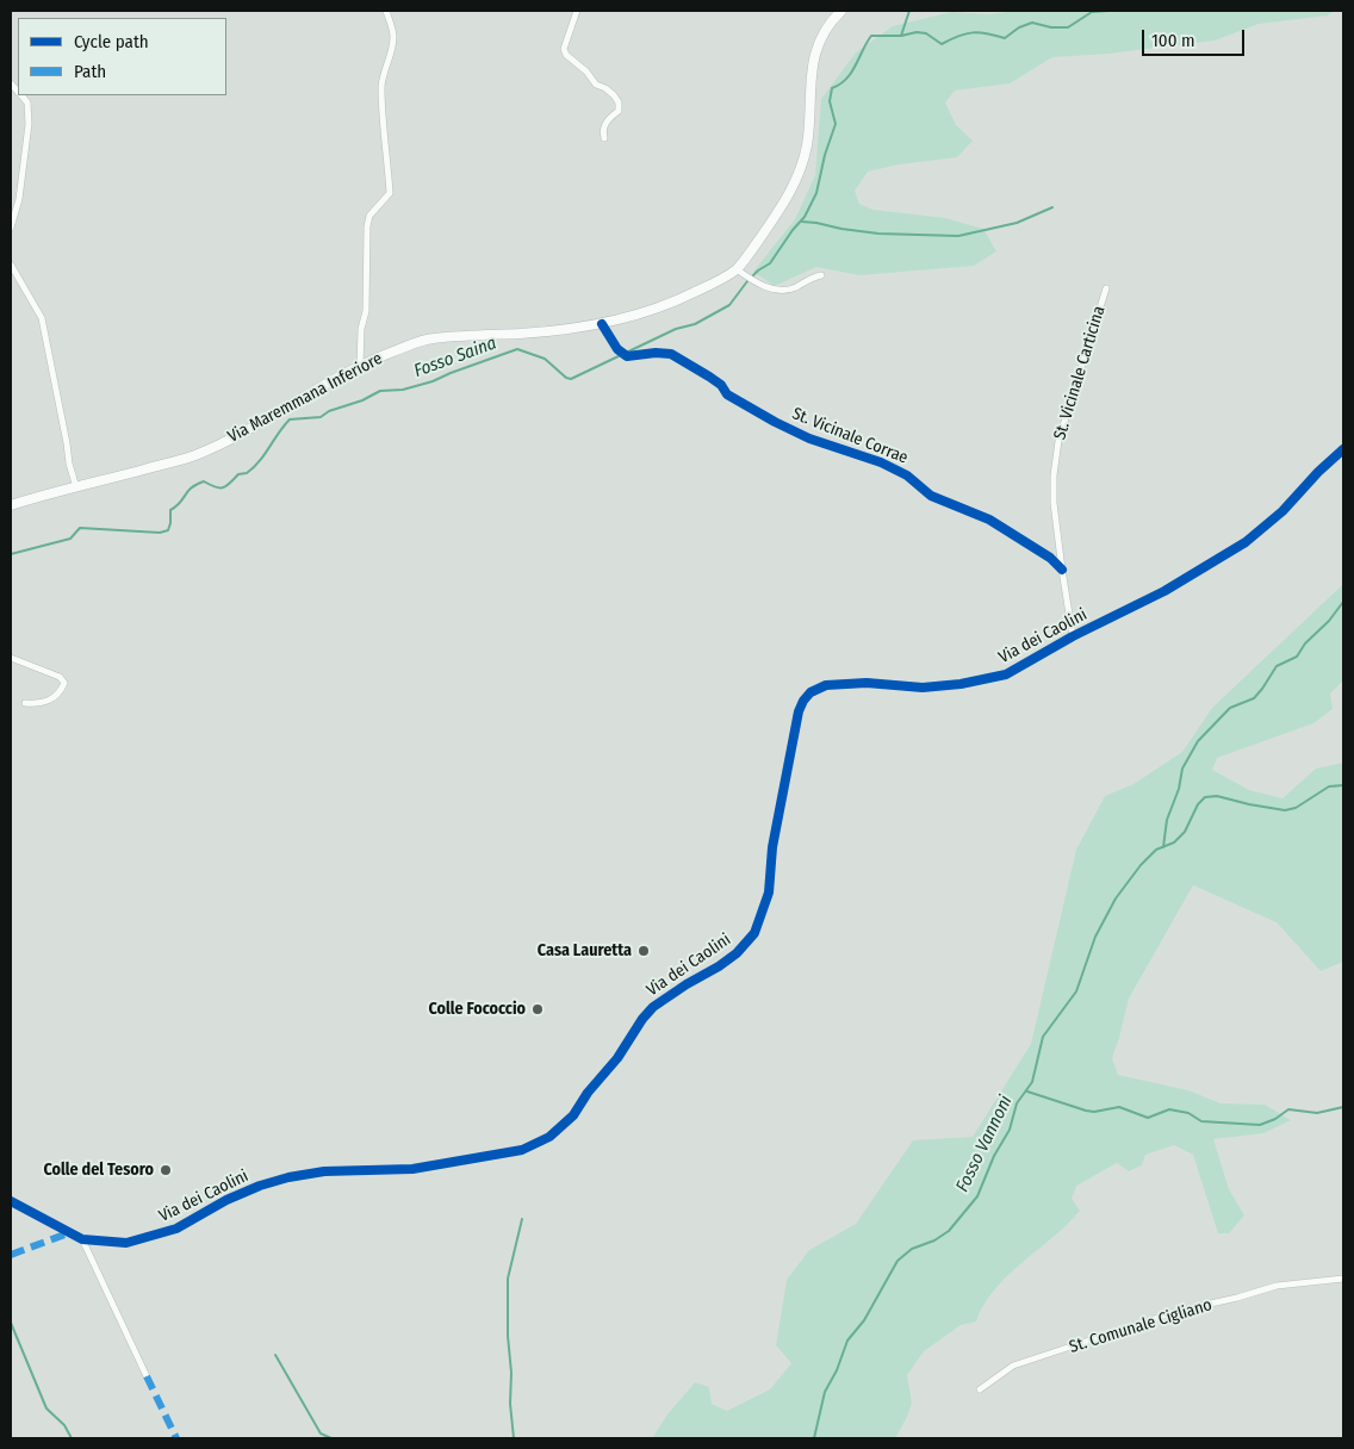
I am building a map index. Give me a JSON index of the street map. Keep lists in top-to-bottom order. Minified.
{"streets":{"main road":["Via Maremmana Inferiore"],"street":["St. Vicinale Carticina","St. Vicinale Corrae","Via dei Caolini","St. Comunale Cigliano"]},"crossings":[["St. Vicinale Carticina","St. Vicinale Corrae"],["St. Vicinale Carticina","Via dei Caolini"],["Via Maremmana Inferiore","St. Vicinale Corrae"]],"water":["Fosso Saina","Fosso Vannoni"],"places":["Casa Lauretta","Colle Fococcio","Colle del Tesoro"],"legend":["Cycle path","Path"],"scale_bar":"100 m"}
